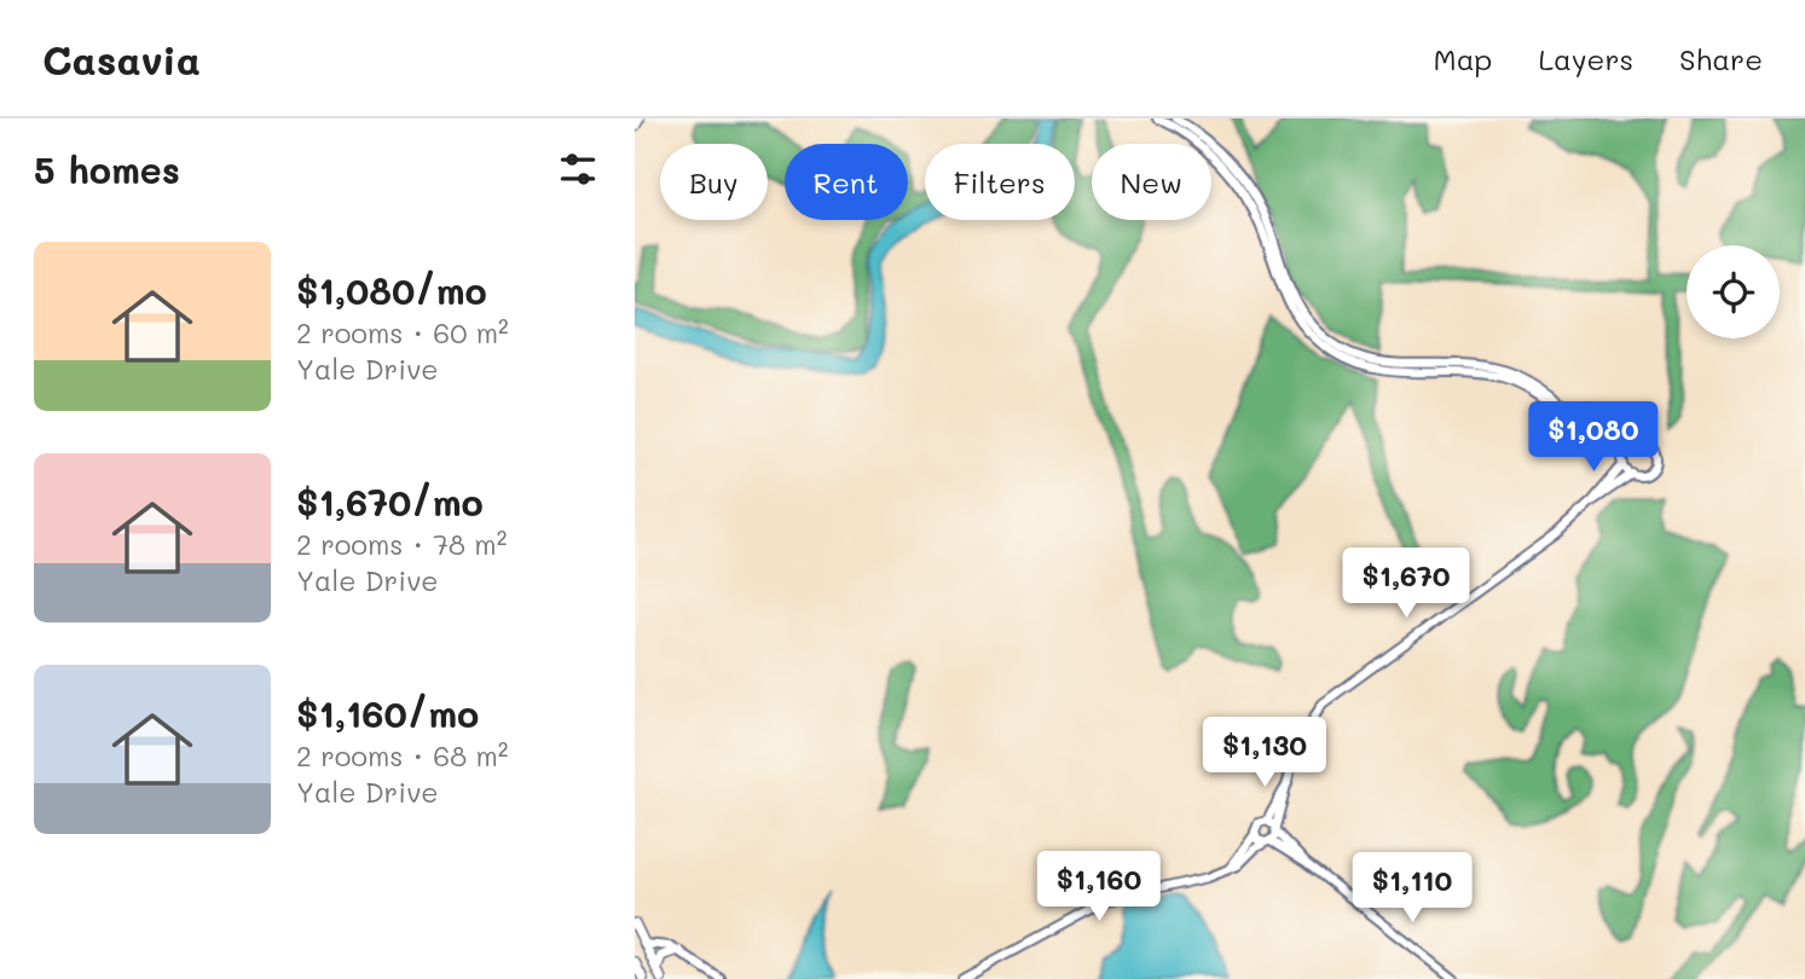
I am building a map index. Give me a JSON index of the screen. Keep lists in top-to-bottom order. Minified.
{"page":{"header":"Casavia","nav":["Map","Layers","Share"],"heading":"5 homes","chip":["Buy","Rent","Filters","New"],"list":[{"name":"$1,080/mo","note":"2 rooms · 60 m² · Yale Drive"},{"name":"$1,670/mo","note":"2 rooms · 78 m² · Yale Drive"},{"name":"$1,160/mo","note":"2 rooms · 68 m² · Yale Drive"}],"price":["$1,080","$1,670","$1,130","$1,160","$1,110"]}}
